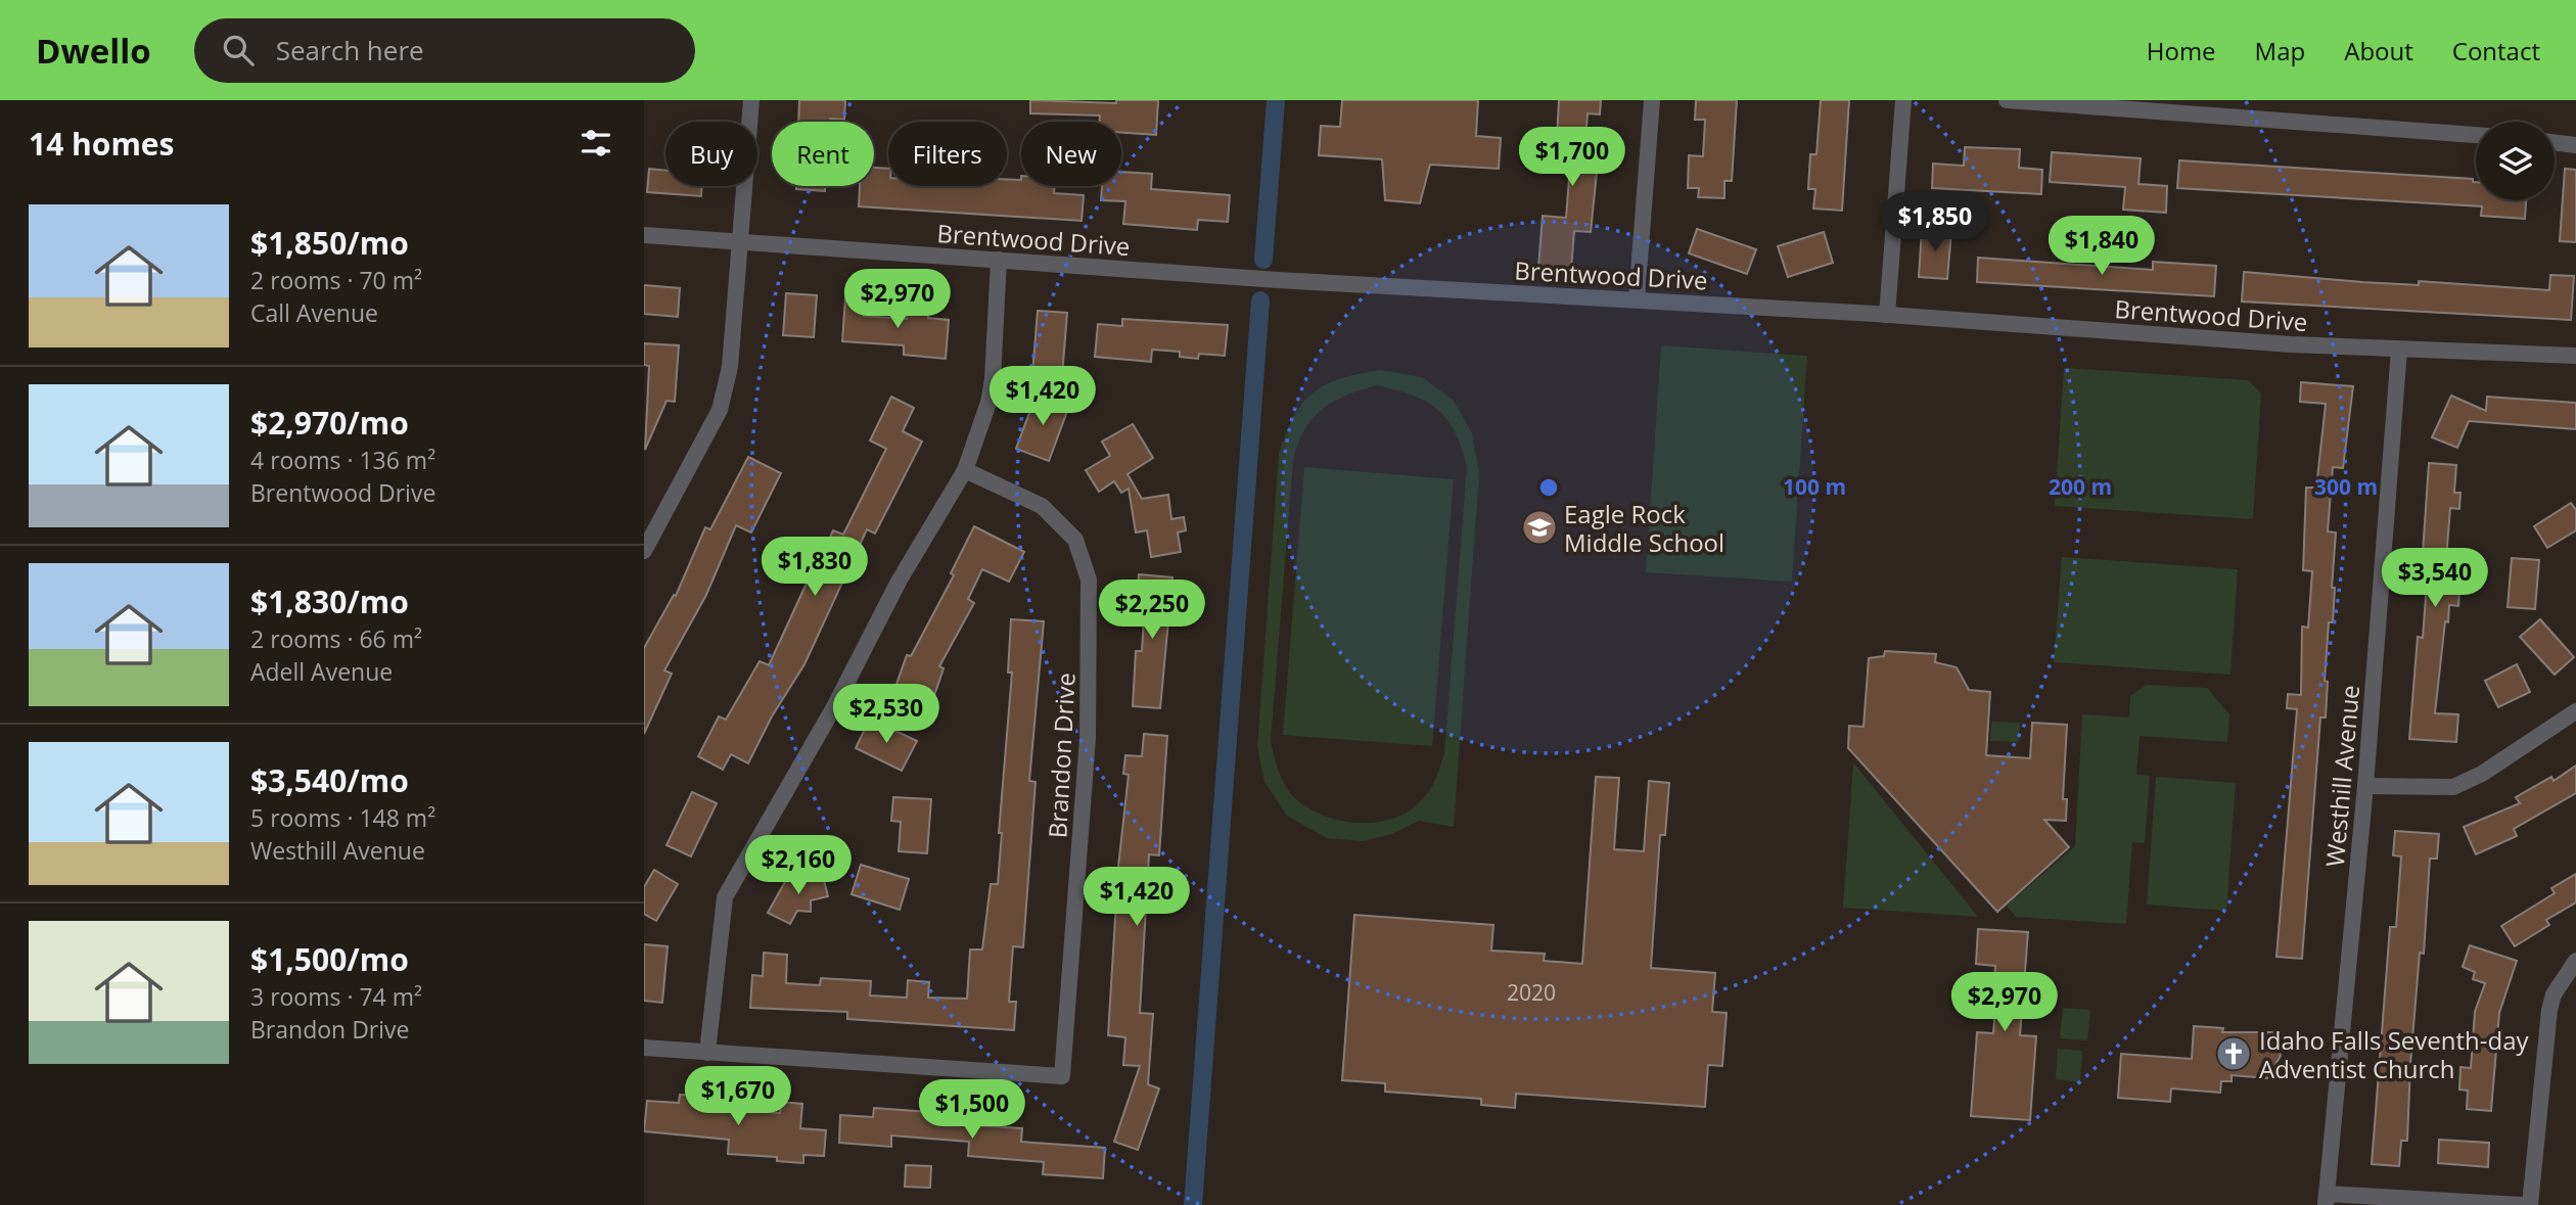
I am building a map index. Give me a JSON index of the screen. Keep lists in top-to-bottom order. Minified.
{"streets":{"street":["Brentwood Drive","Brandon Drive","Westhill Avenue"]},"crossings":[["Brentwood Drive","Westhill Avenue"]],"places":{"school or university":["Eagle Rock Middle School"],"church":["Idaho Falls Seventh-day Adventist Church"]},"house_numbers":["2020"],"page":{"header":"Dwello","search":"Search here","nav":["Home","Map","About","Contact"],"heading":"14 homes","chip":["Buy","Rent","Filters","New"],"price":["$1,700","$1,850","$1,840","$2,970","$1,420","$1,830","$3,540","$2,250","$2,530","$2,160","$1,420","$2,970","$1,670","$1,500"],"list":[{"name":"$1,850/mo","note":"2 rooms · 70 m² · Call Avenue"},{"name":"$2,970/mo","note":"4 rooms · 136 m² · Brentwood Drive"},{"name":"$1,830/mo","note":"2 rooms · 66 m² · Adell Avenue"},{"name":"$3,540/mo","note":"5 rooms · 148 m² · Westhill Avenue"},{"name":"$1,500/mo","note":"3 rooms · 74 m² · Brandon Drive"}]},"rings":["100 m","200 m","300 m"]}
